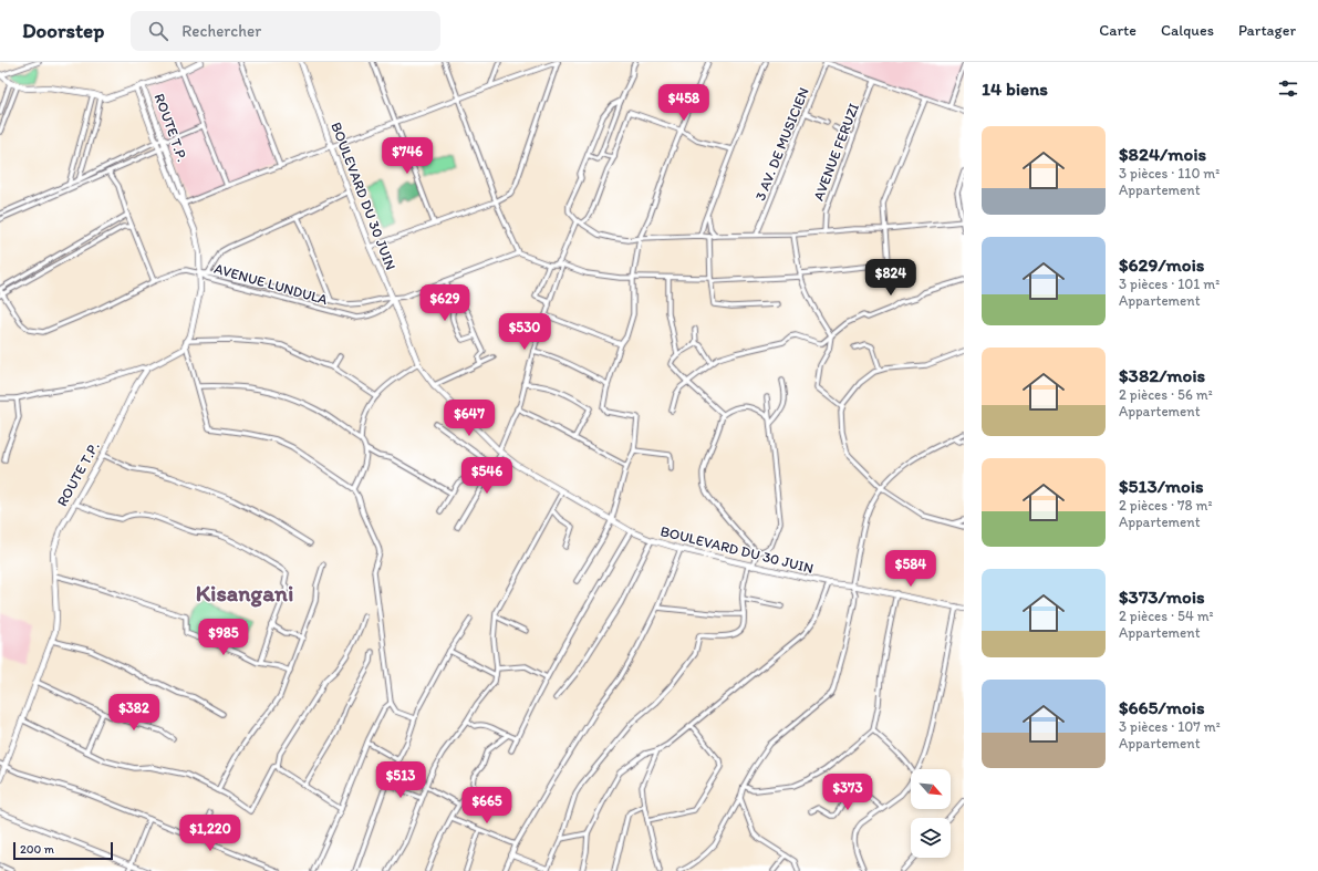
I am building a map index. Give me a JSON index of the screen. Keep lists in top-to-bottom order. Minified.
{"streets":{"street":["ROUTE T.P.","3 AV. DE MUSICIEN","AVENUE FERUZI","BOULEVARD DU 30 JUIN","AVENUE LUNDULA"]},"crossings":[["ROUTE T.P.","AVENUE LUNDULA"],["BOULEVARD DU 30 JUIN","AVENUE LUNDULA"]],"districts":["Kisangani"],"scale_bar":"200 m","north":"bottom right","page":{"header":"Doorstep","search":"Rechercher","nav":["Carte","Calques","Partager"],"heading":"14 biens","price":["$458","$746","$824","$629","$530","$647","$546","$584","$985","$382","$513","$373","$665","$1,220"],"list":[{"name":"$824/mois","note":"3 pièces · 110 m² · Appartement"},{"name":"$629/mois","note":"3 pièces · 101 m² · Appartement"},{"name":"$382/mois","note":"2 pièces · 56 m² · Appartement"},{"name":"$513/mois","note":"2 pièces · 78 m² · Appartement"},{"name":"$373/mois","note":"2 pièces · 54 m² · Appartement"},{"name":"$665/mois","note":"3 pièces · 107 m² · Appartement"}],"scale":"200 m"}}
